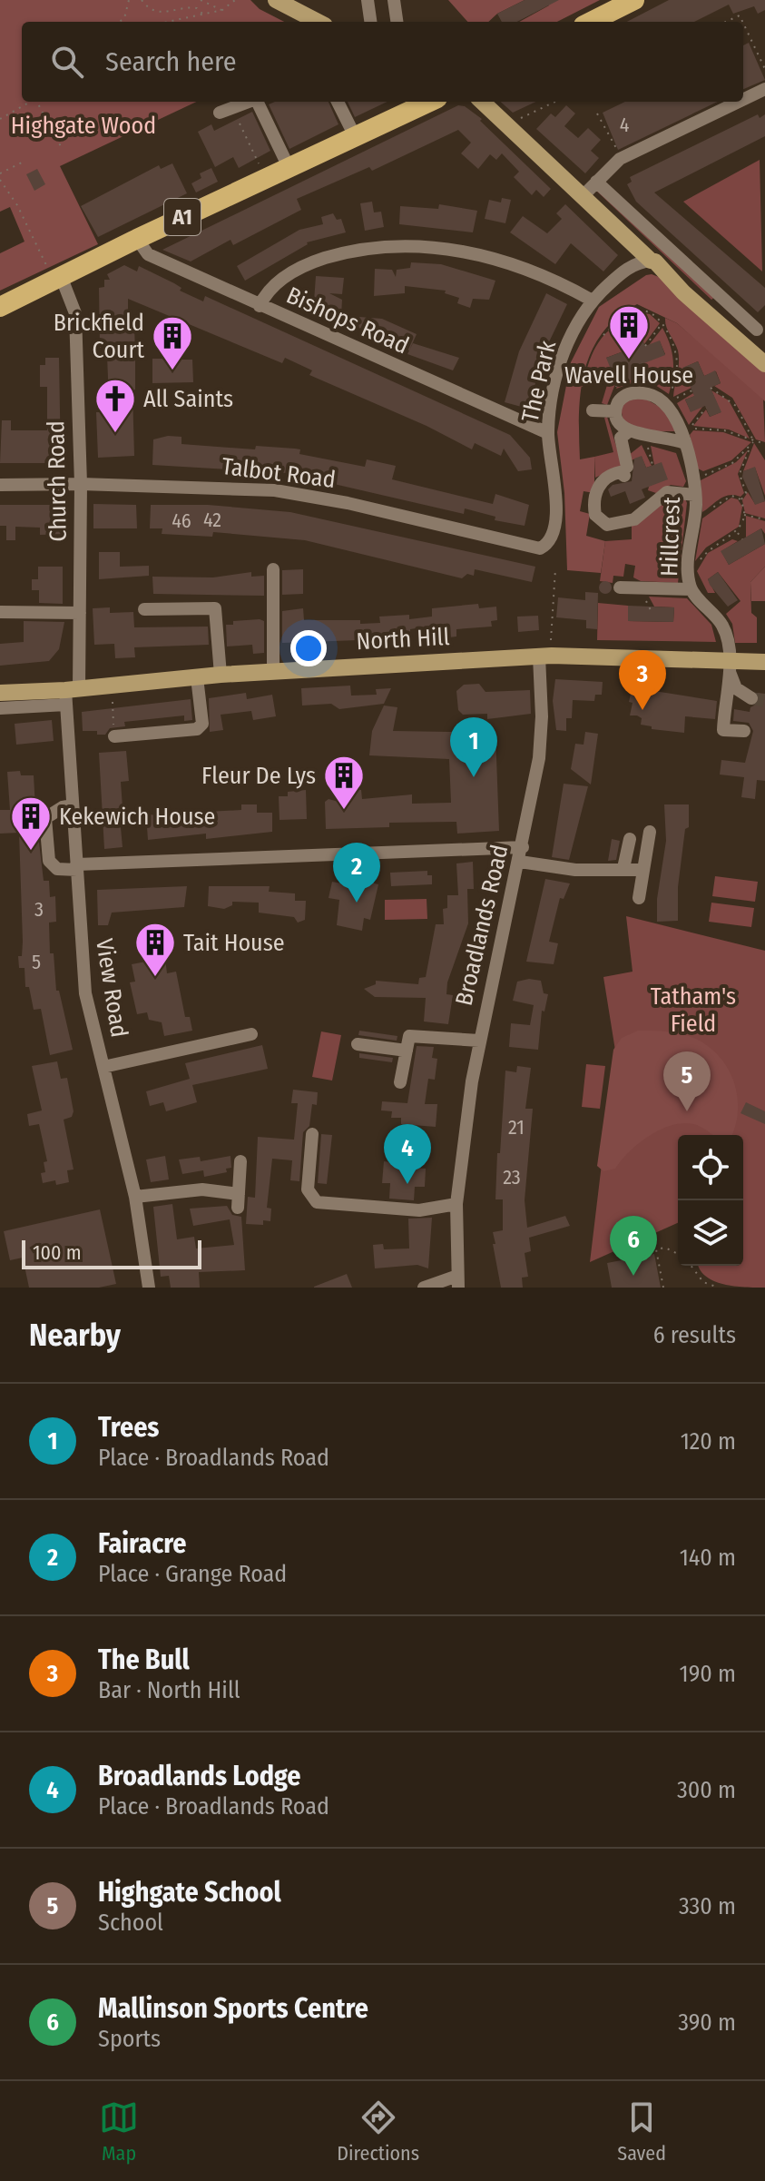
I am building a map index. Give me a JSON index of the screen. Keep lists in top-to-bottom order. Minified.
{"streets":{"highway":["A1"],"main road":["North Hill"],"street":["Bishops Road","The Park","Talbot Road","Church Road","Hillcrest","Broadlands Road","View Road"]},"crossings":[["A1","Bishops Road"],["A1","Church Road"],["Bishops Road","The Park"],["The Park","Talbot Road"],["Talbot Road","Church Road"],["Church Road","North Hill"],["Church Road","View Road"],["Hillcrest","North Hill"],["North Hill","Broadlands Road"],["North Hill","View Road"]],"parks":["Highgate Wood","Tatham's Field"],"places":{"building":["Wavell House","Brickfield Court","Fleur De Lys","Kekewich House","Tait House"],"church":["All Saints"]},"house_numbers":["4","42","46","3","5","21","23"],"scale_bar":"100 m","page":{"search":"Search here","pins":["3","1","2","5","4","6"],"scale":"100 m","heading":["Nearby","6 results"],"list":[{"mark":"1","name":"Trees","note":"Place · Broadlands Road","value":"120 m"},{"mark":"2","name":"Fairacre","note":"Place · Grange Road","value":"140 m"},{"mark":"3","name":"The Bull","note":"Bar · North Hill","value":"190 m"},{"mark":"4","name":"Broadlands Lodge","note":"Place · Broadlands Road","value":"300 m"},{"mark":"5","name":"Highgate School","note":"School","value":"330 m"},{"mark":"6","name":"Mallinson Sports Centre","note":"Sports","value":"390 m"}],"nav":["Map","Directions","Saved"]}}
